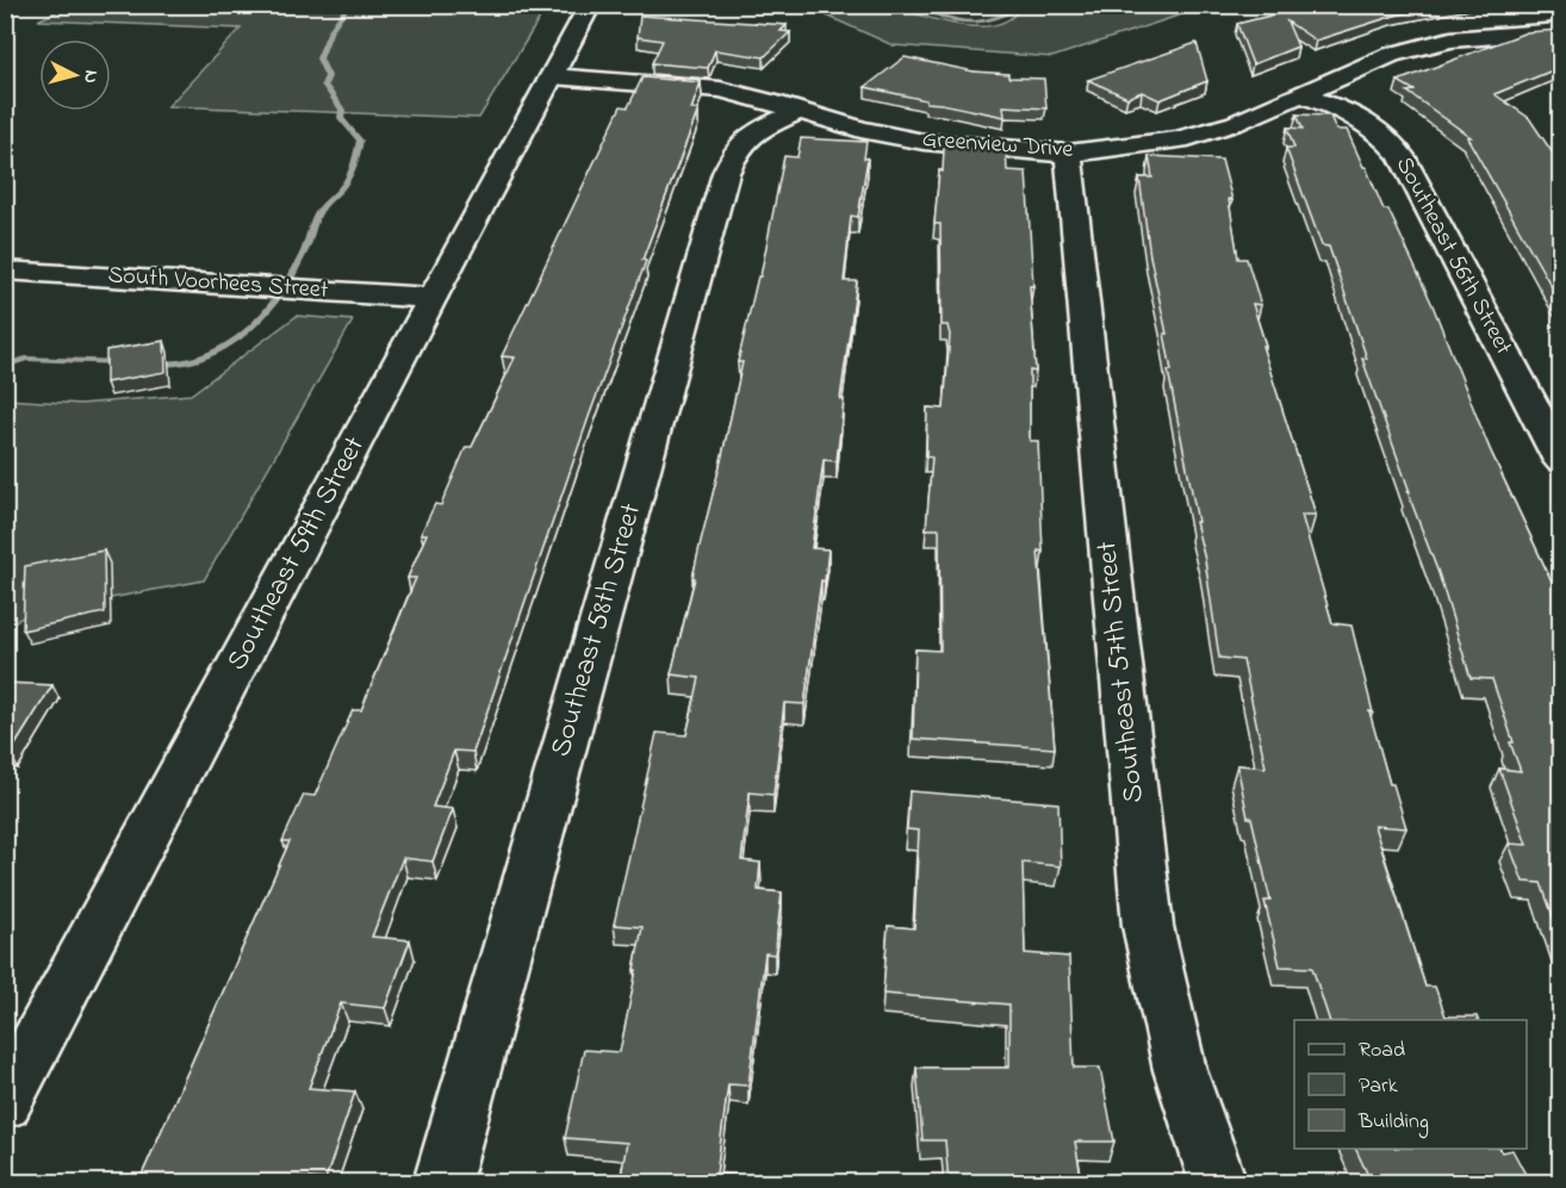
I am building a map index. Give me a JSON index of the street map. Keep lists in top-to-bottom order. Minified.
{"streets":{"street":["Greenview Drive","Southeast 56th Street","South Voorhees Street","Southeast 59th Street","Southeast 58th Street","Southeast 57th Street"]},"crossings":[["Greenview Drive","Southeast 56th Street"],["Greenview Drive","Southeast 59th Street"],["Greenview Drive","Southeast 58th Street"],["Greenview Drive","Southeast 57th Street"],["South Voorhees Street","Southeast 59th Street"]],"legend":["Road","Park","Building"],"north":"right"}
